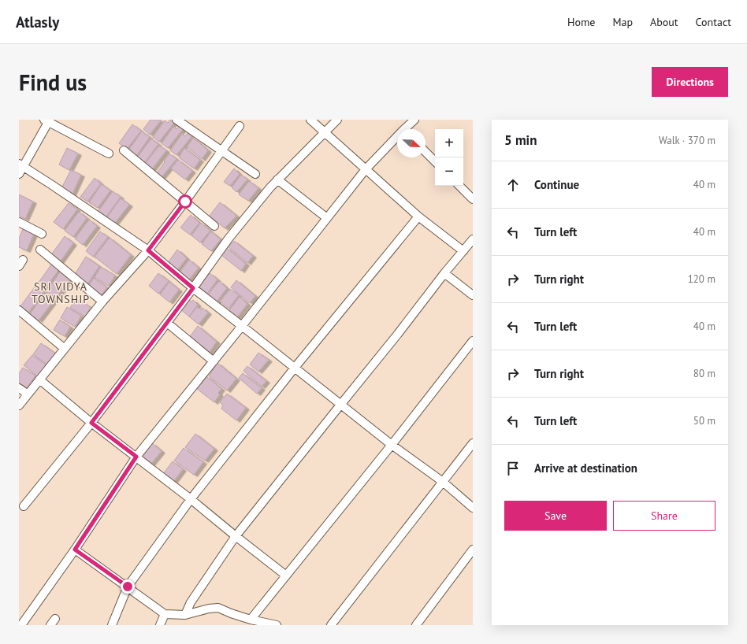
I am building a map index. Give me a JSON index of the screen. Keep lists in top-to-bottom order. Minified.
{"districts":["SRI VIDYA TOWNSHIP"],"north":"bottom right","page":{"header":"Atlasly","nav":["Home","Map","About","Contact"],"buttons":["Directions",["Save","Share"]],"title":"Find us","heading":["5 min","Walk · 370 m"],"map_buttons":["+","−"],"list":[["Continue","40 m"],["Turn left","40 m"],["Turn right","120 m"],["Turn left","40 m"],["Turn right","80 m"],["Turn left","50 m"],"Arrive at destination"]}}
